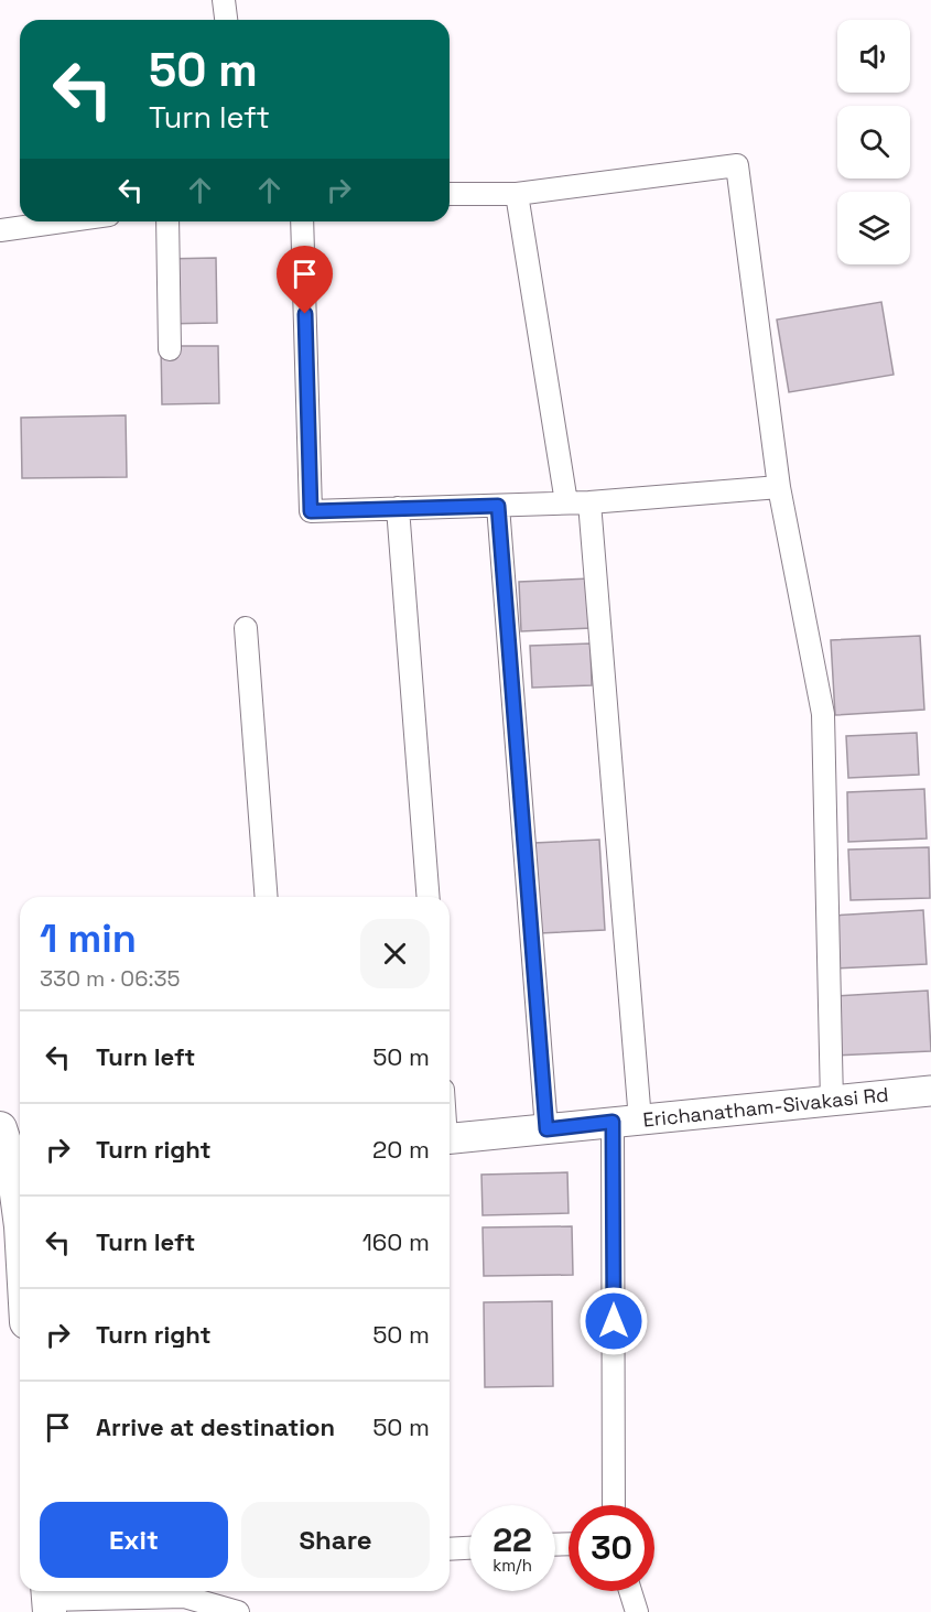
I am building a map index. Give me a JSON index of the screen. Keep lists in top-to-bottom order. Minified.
{"streets":{"main road":["Erichanatham-Sivakasi Rd"]},"page":{"turn":["50 m","Turn left"],"heading":["1 min","330 m · 06:35"],"list":[{"name":"Turn left","value":"50 m"},{"name":"Turn right","value":"20 m"},{"name":"Turn left","value":"160 m"},{"name":"Turn right","value":"50 m"},{"name":"Arrive at destination","value":"50 m"}],"buttons":["Exit","Share"],"speed":"22 km/h","limit":"30"}}
